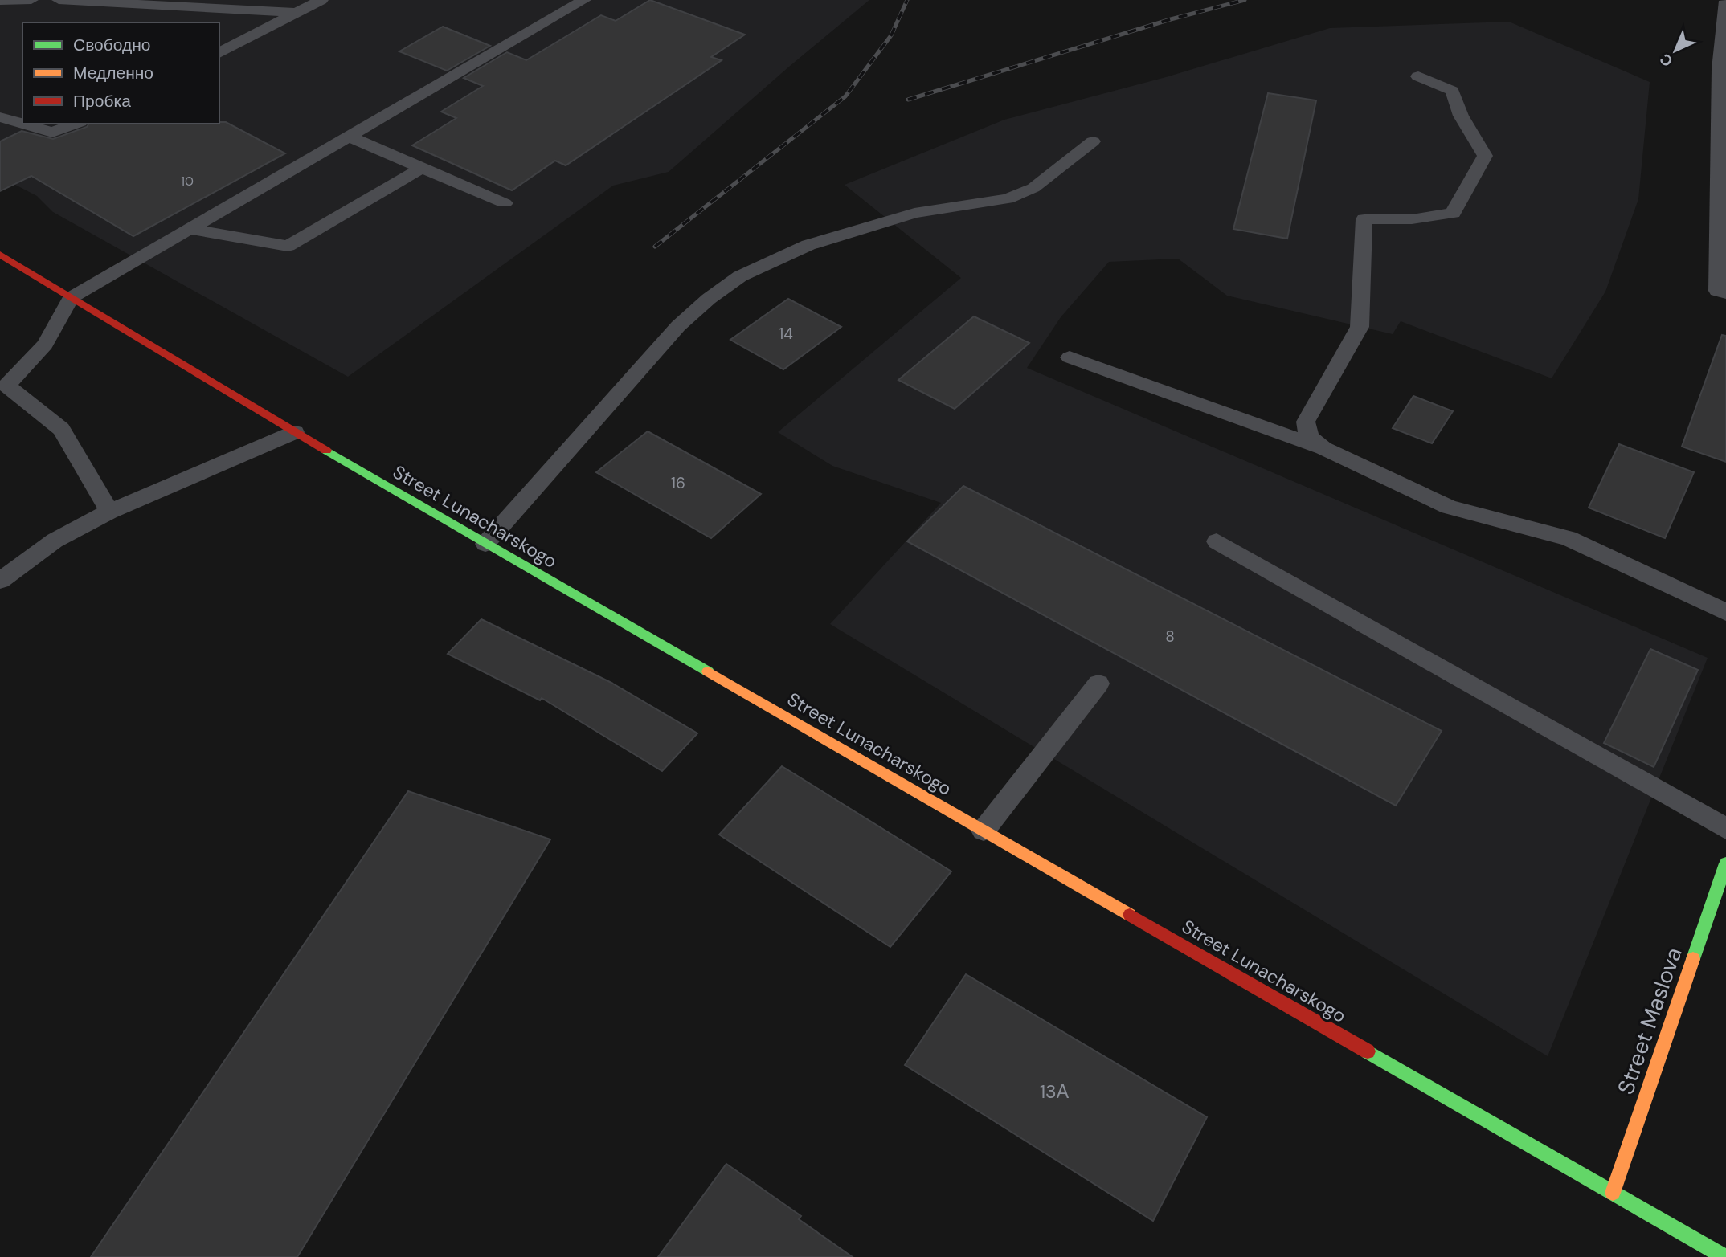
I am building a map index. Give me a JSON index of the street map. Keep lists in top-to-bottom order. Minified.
{"streets":{"main road":["Street Lunacharskogo","Street Maslova"]},"crossings":[["Street Lunacharskogo","Street Maslova"]],"house_numbers":["10","14","16","8","13А"],"legend":["Свободно","Медленно","Пробка"],"north":"bottom left"}
